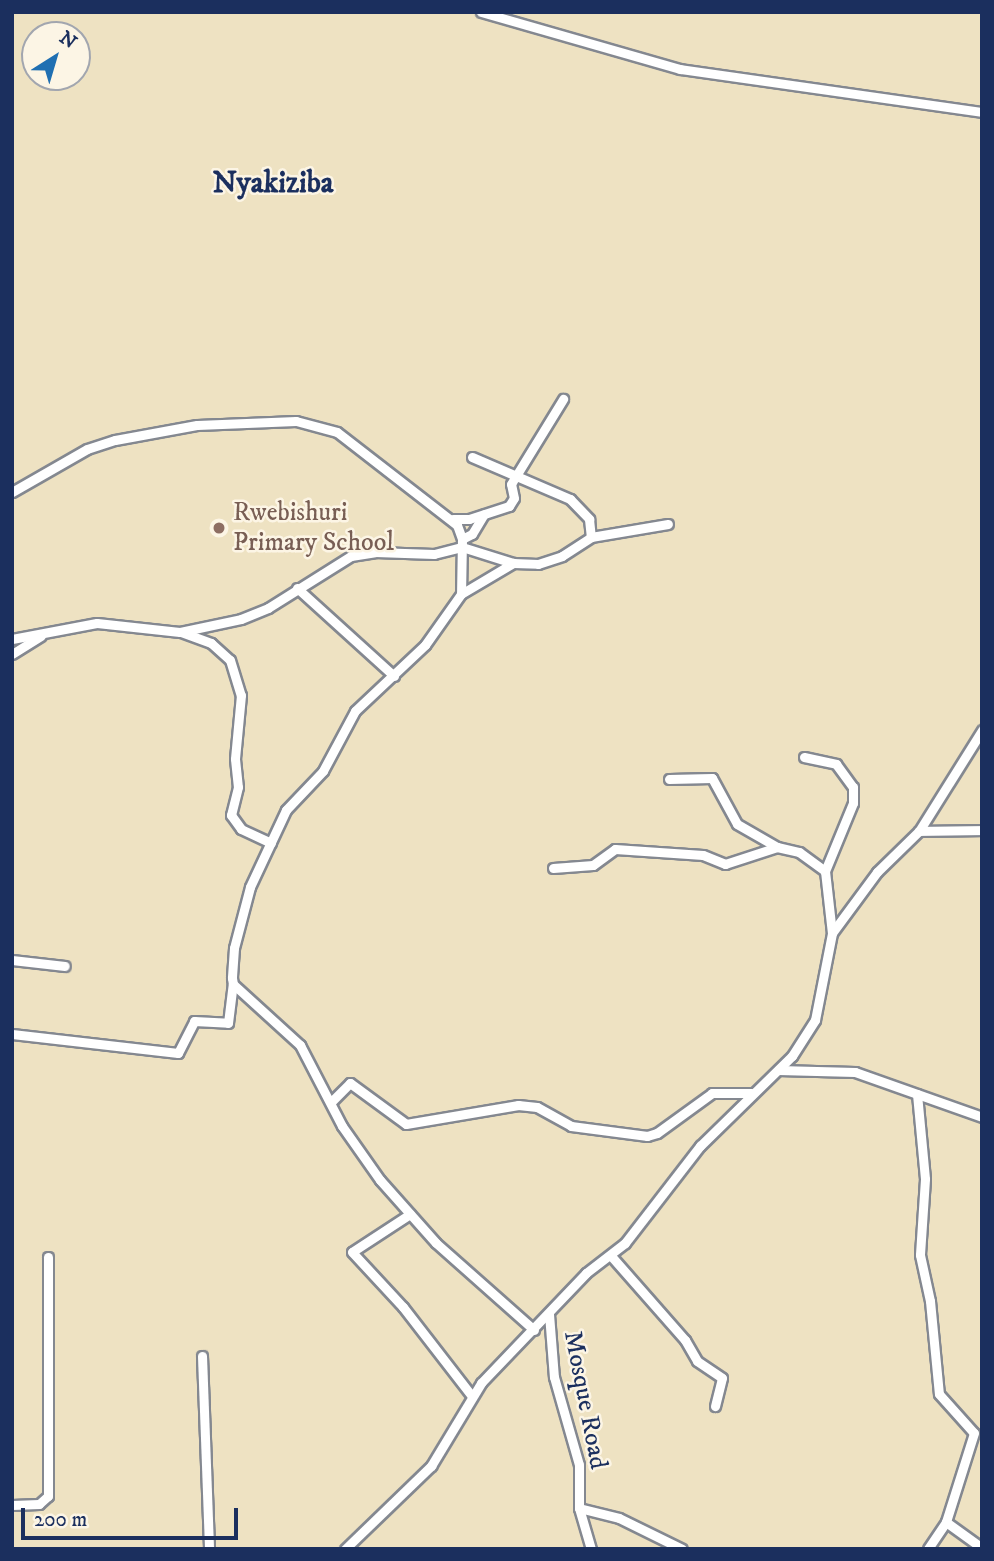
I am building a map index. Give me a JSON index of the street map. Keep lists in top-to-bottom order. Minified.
{"streets":{"street":["Mosque Road"]},"districts":["Nyakiziba"],"places":["Rwebishuri Primary School"],"scale_bar":"200 m","north":"top right"}
